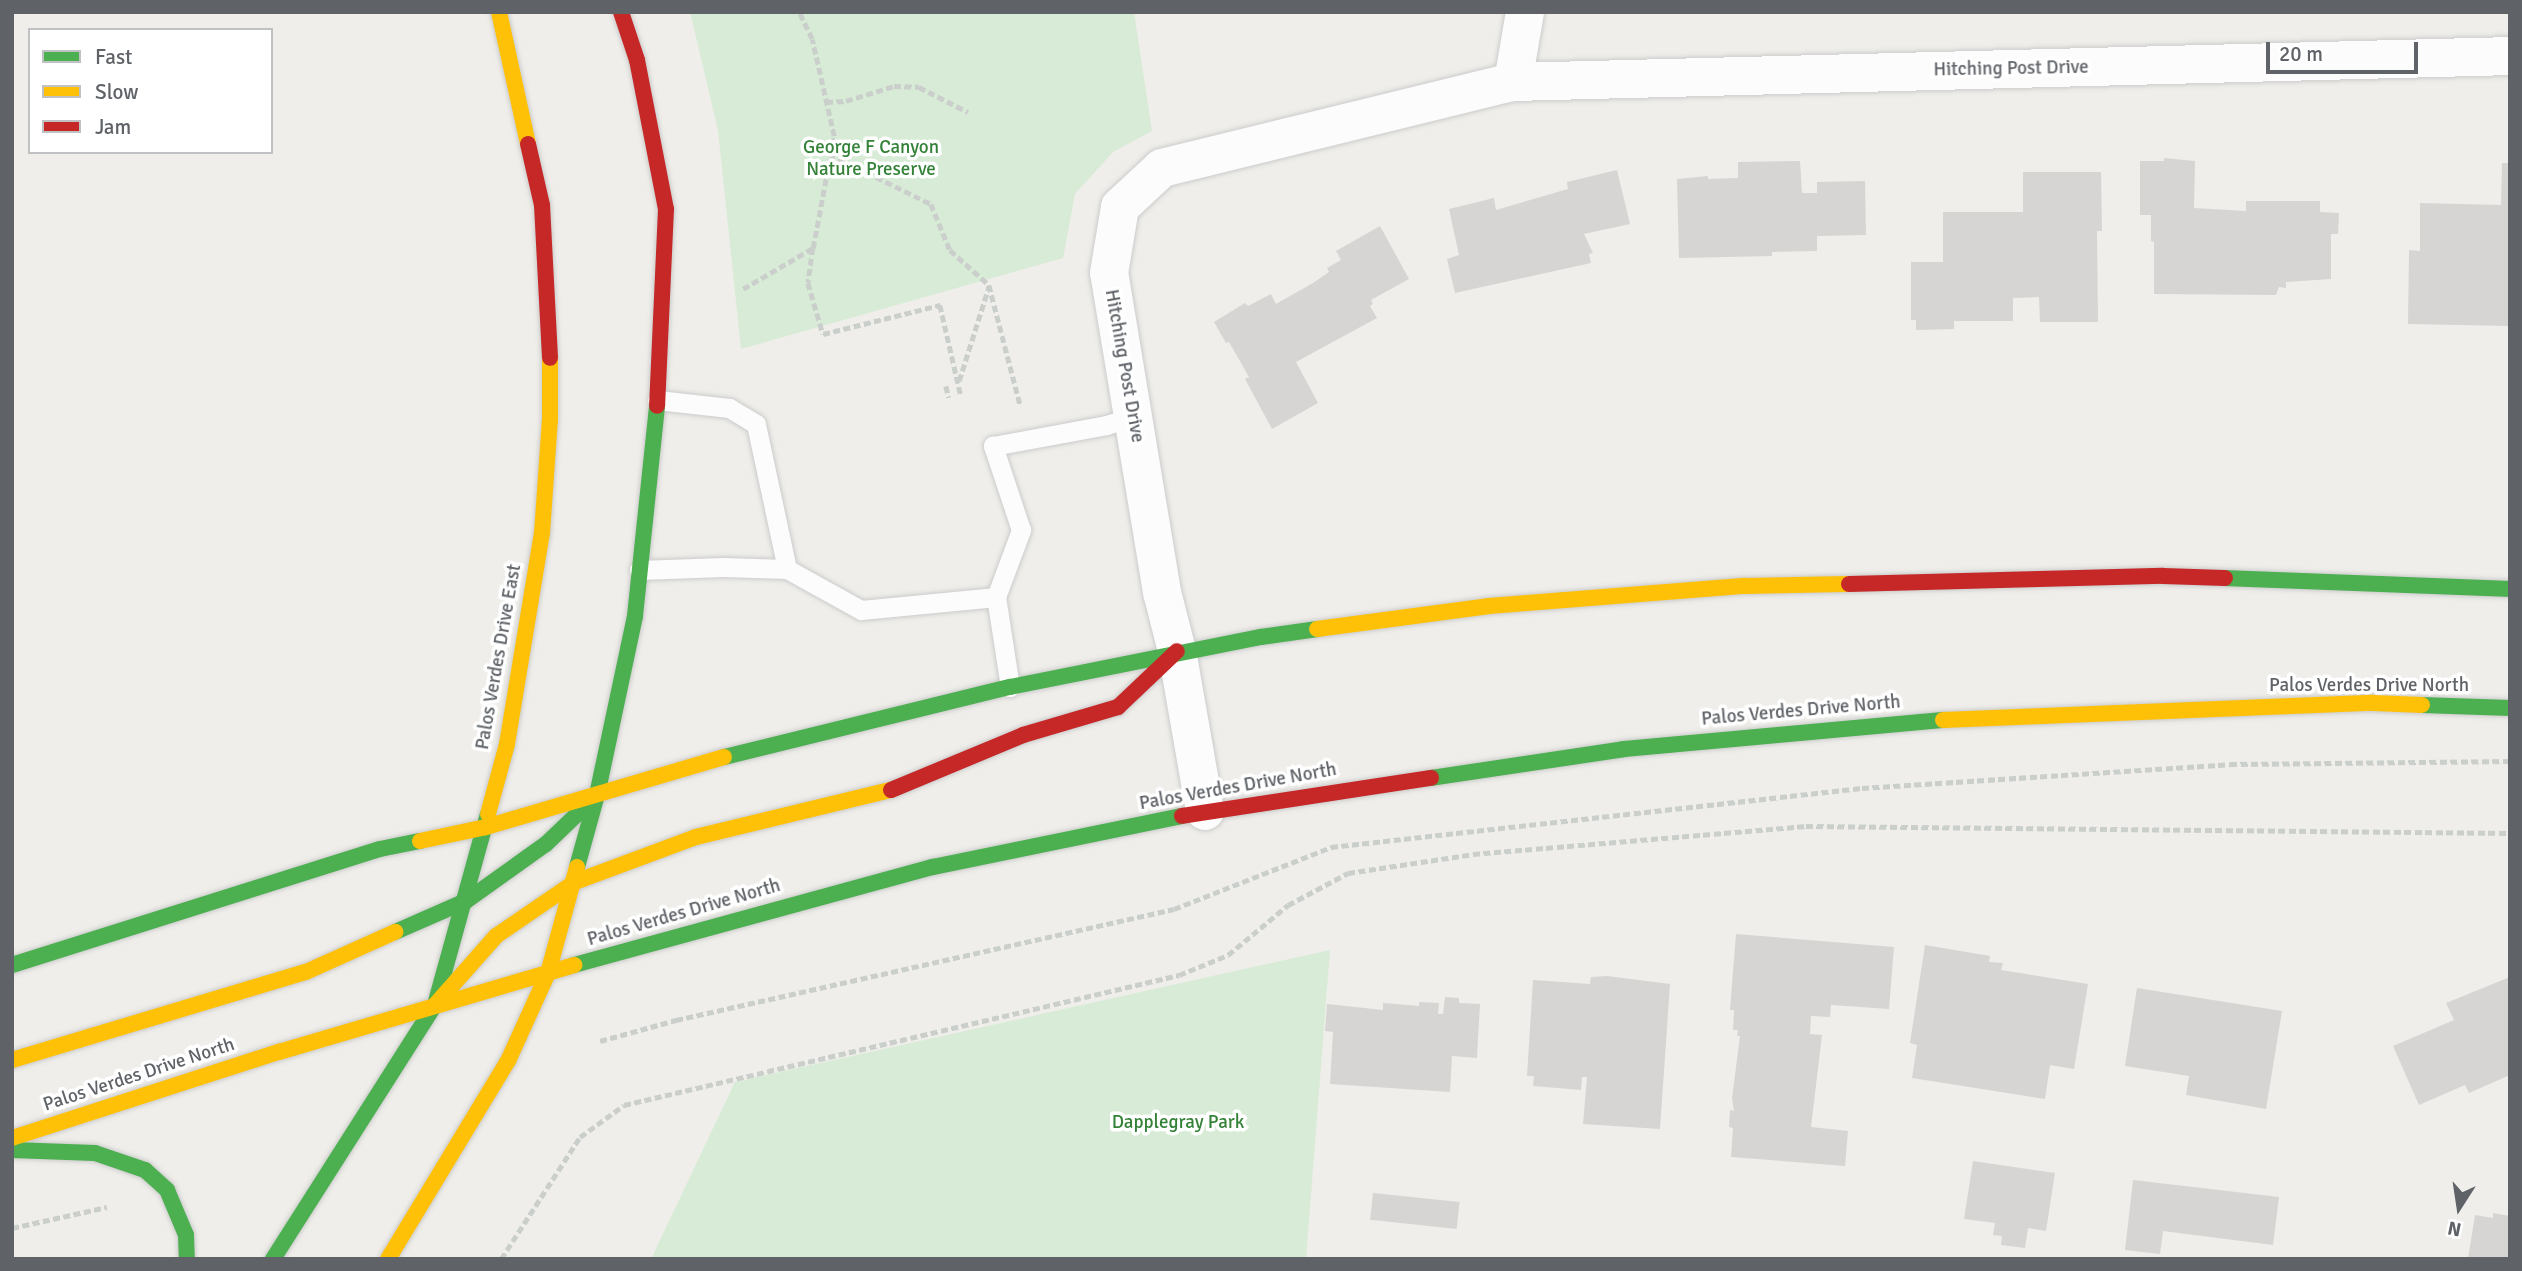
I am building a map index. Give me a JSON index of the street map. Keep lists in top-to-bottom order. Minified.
{"streets":{"main road":["Palos Verdes Drive East","Palos Verdes Drive North"],"street":["Hitching Post Drive"]},"crossings":[["Hitching Post Drive","Palos Verdes Drive North"],["Palos Verdes Drive East","Palos Verdes Drive North"]],"parks":["George F Canyon Nature Preserve","Dapplegray Park"],"legend":["Fast","Slow","Jam"],"scale_bar":"20 m","north":"bottom"}
